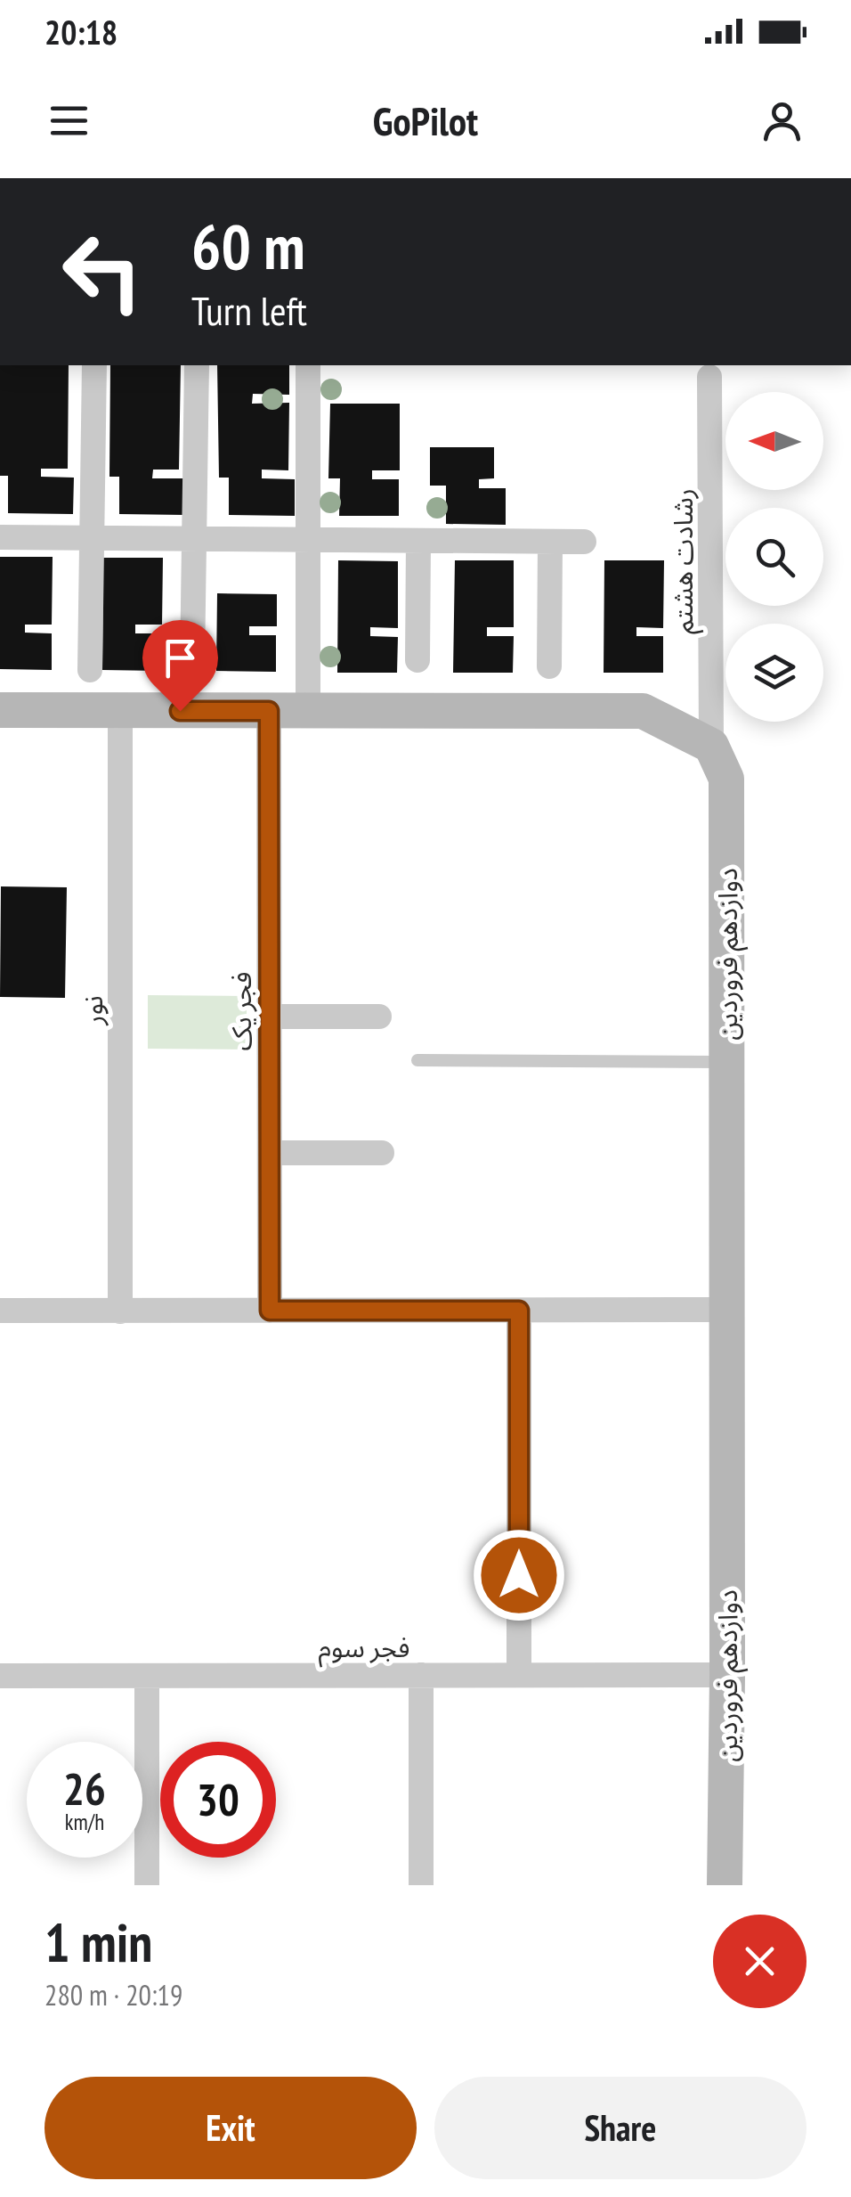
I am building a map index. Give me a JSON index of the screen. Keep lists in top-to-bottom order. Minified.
{"streets":{"street":["رشادت هشتم","دوازدهم فروردین","نور","فجر یک","فجر سوم"]},"crossings":[["رشادت هشتم","دوازدهم فروردین"],["دوازدهم فروردین","فجر سوم"]],"north":"left","page":{"status":"20:18","header":"GoPilot","turn":["60 m","Turn left"],"speed":"26 km/h","limit":"30","heading":["1 min","280 m · 20:19"],"buttons":["Exit","Share"]}}
